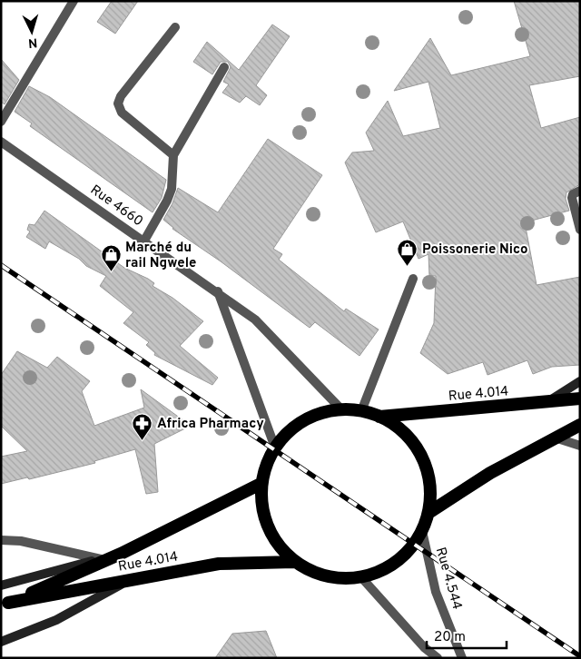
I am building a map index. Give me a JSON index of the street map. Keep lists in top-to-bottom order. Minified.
{"streets":{"highway":["Rue 4.014"],"street":["Rue 4660","Rue 4.544"]},"places":{"shop":["Poissonerie Nico","Marché du rail Ngwele"],"pharmacy":["Africa Pharmacy"]},"scale_bar":"20 m","north":"bottom"}
